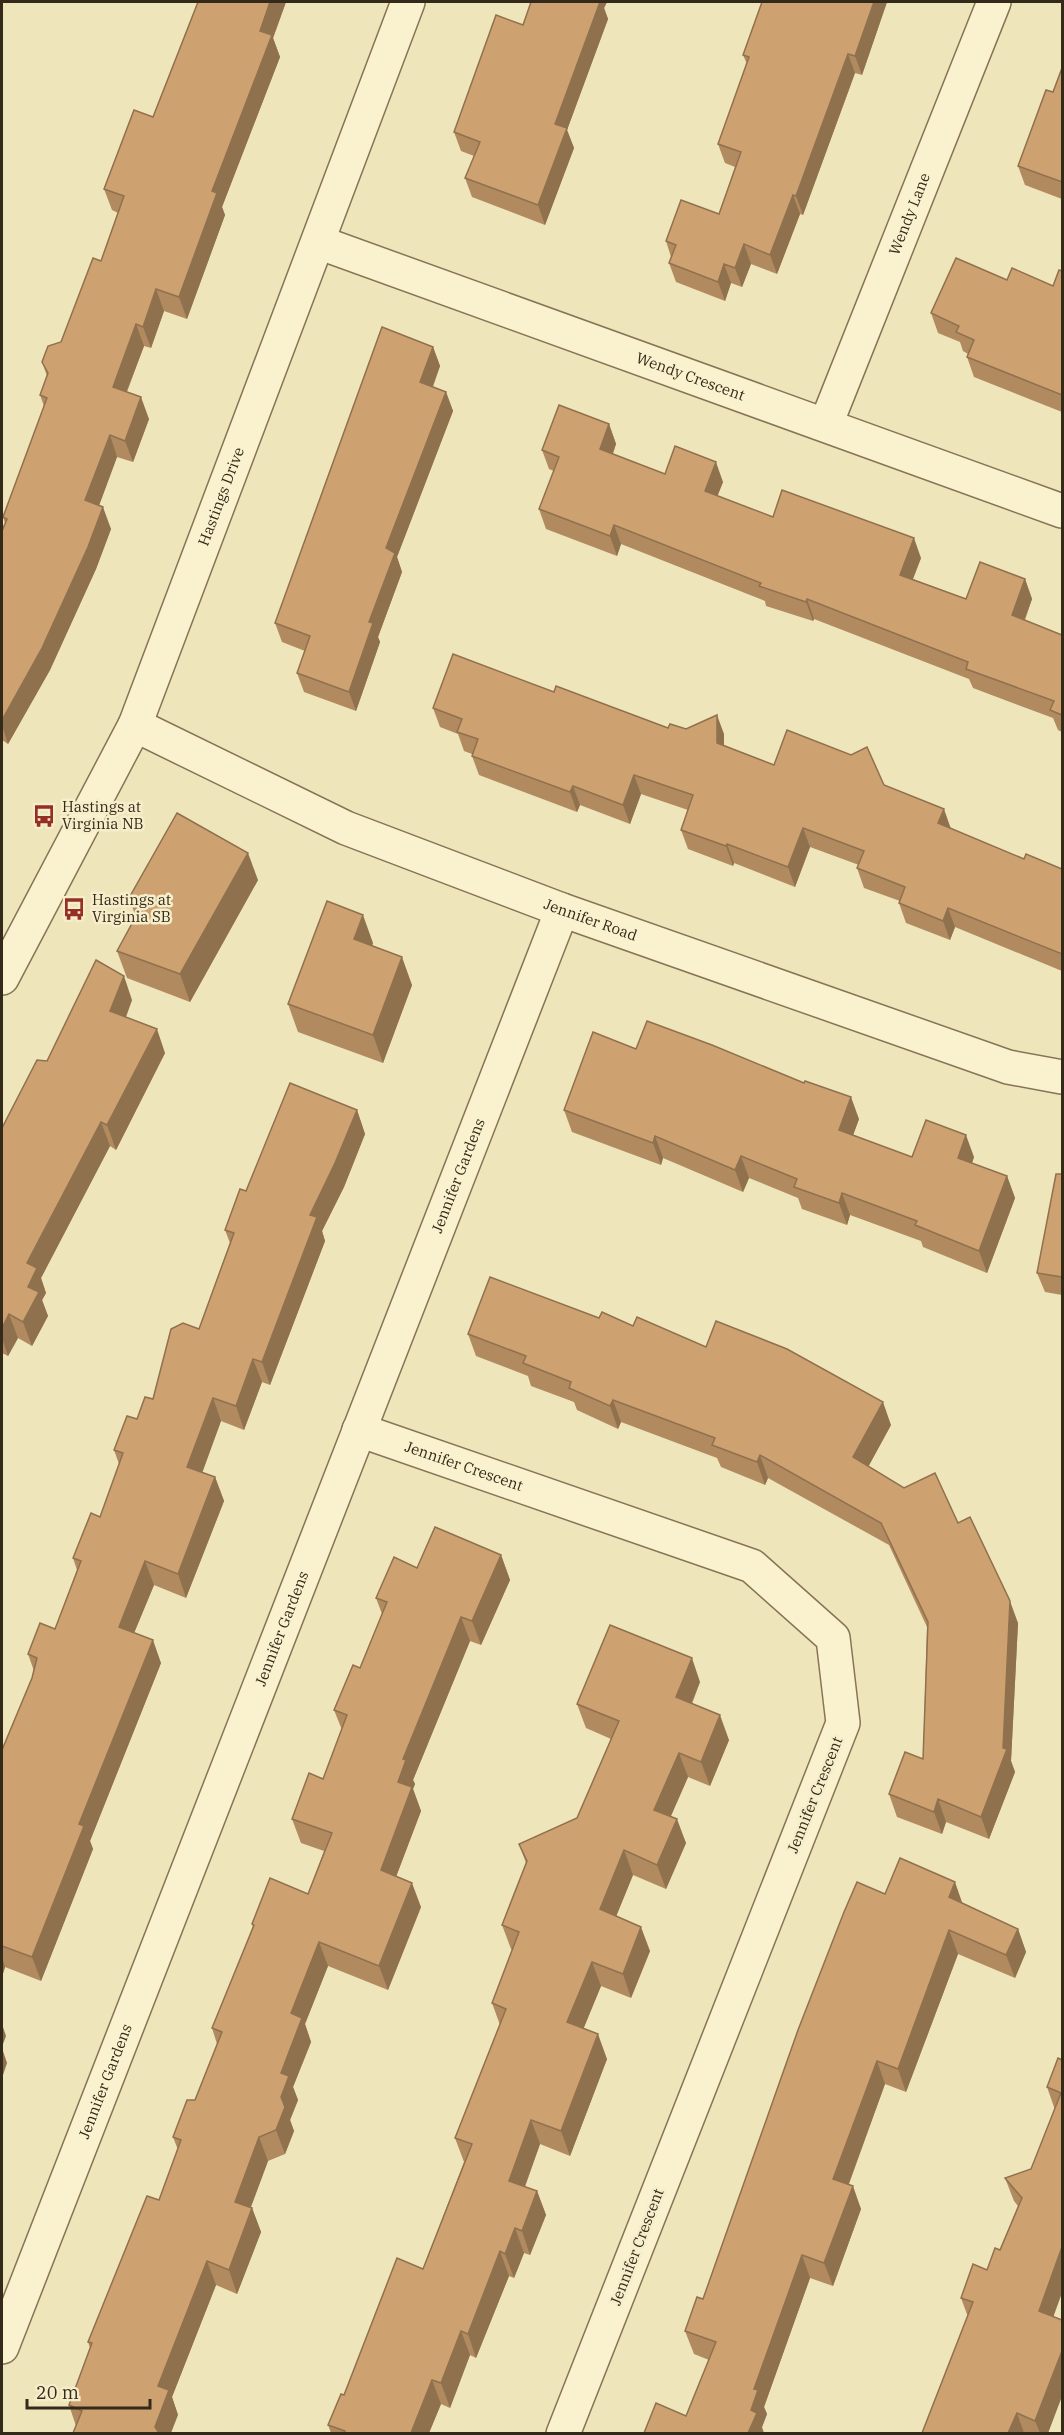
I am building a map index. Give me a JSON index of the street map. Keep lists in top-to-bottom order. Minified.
{"streets":{"street":["Wendy Lane","Wendy Crescent","Hastings Drive","Jennifer Road","Jennifer Gardens","Jennifer Crescent"]},"crossings":[["Wendy Lane","Wendy Crescent"],["Wendy Crescent","Hastings Drive"],["Hastings Drive","Jennifer Road"],["Jennifer Road","Jennifer Gardens"],["Jennifer Gardens","Jennifer Crescent"]],"places":{"bus stop":["Hastings at Virginia NB","Hastings at Virginia SB"]},"scale_bar":"20 m"}
